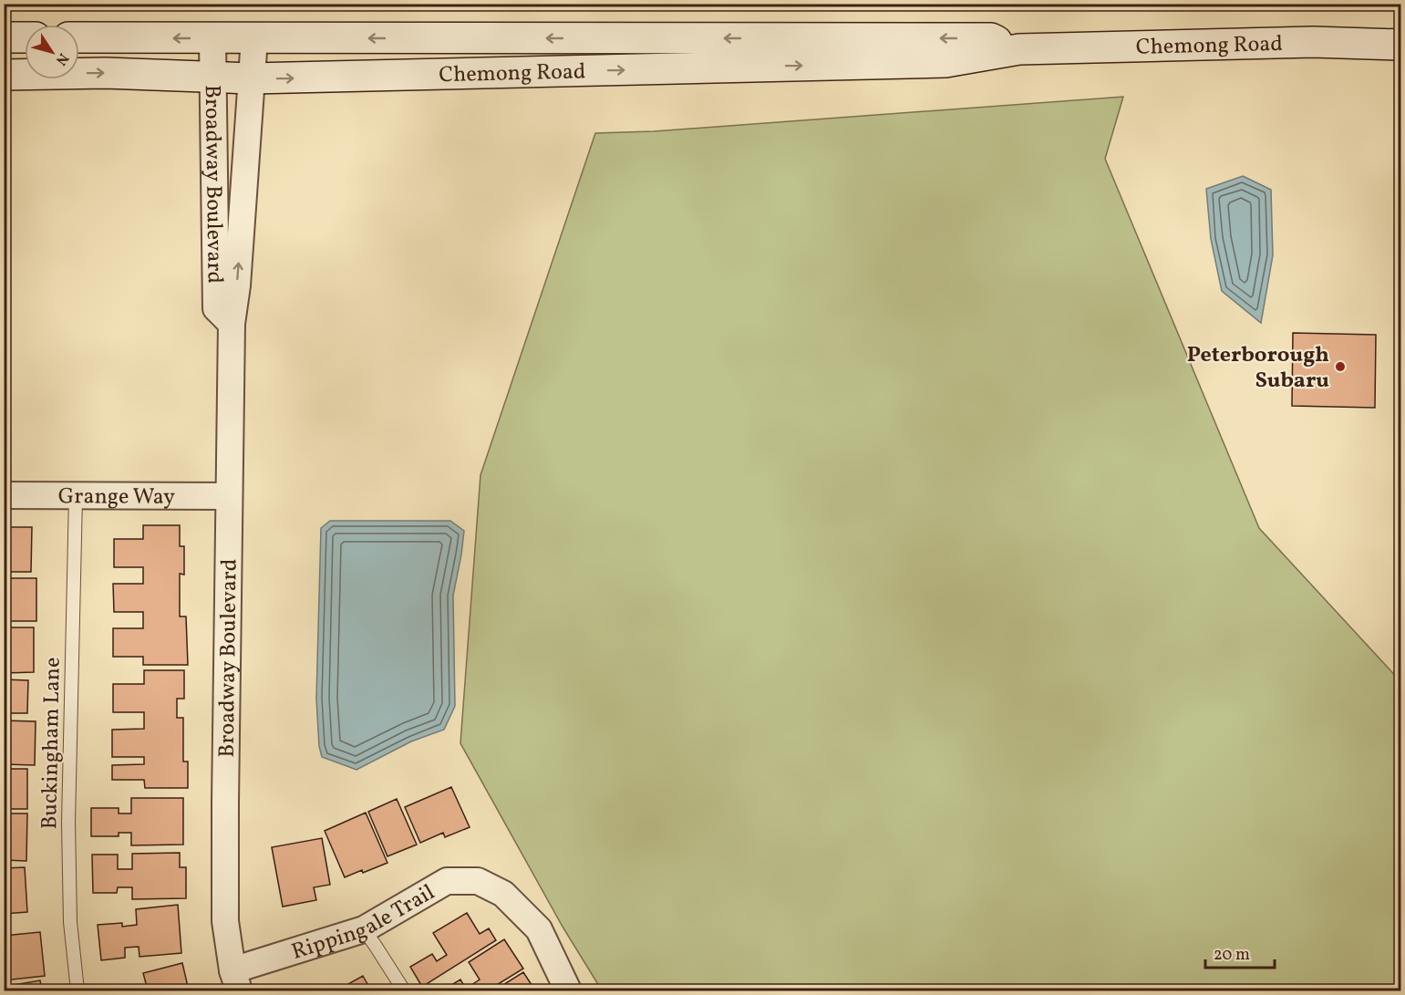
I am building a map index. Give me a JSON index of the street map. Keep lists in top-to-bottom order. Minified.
{"streets":{"main road":["Chemong Road"],"street":["Broadway Boulevard","Grange Way","Rippingale Trail"],"lane":["Buckingham Lane"]},"crossings":[["Chemong Road","Broadway Boulevard"],["Broadway Boulevard","Grange Way"],["Broadway Boulevard","Rippingale Trail"],["Grange Way","Buckingham Lane"]],"places":["Peterborough Subaru"],"scale_bar":"20 m","north":"bottom right"}
